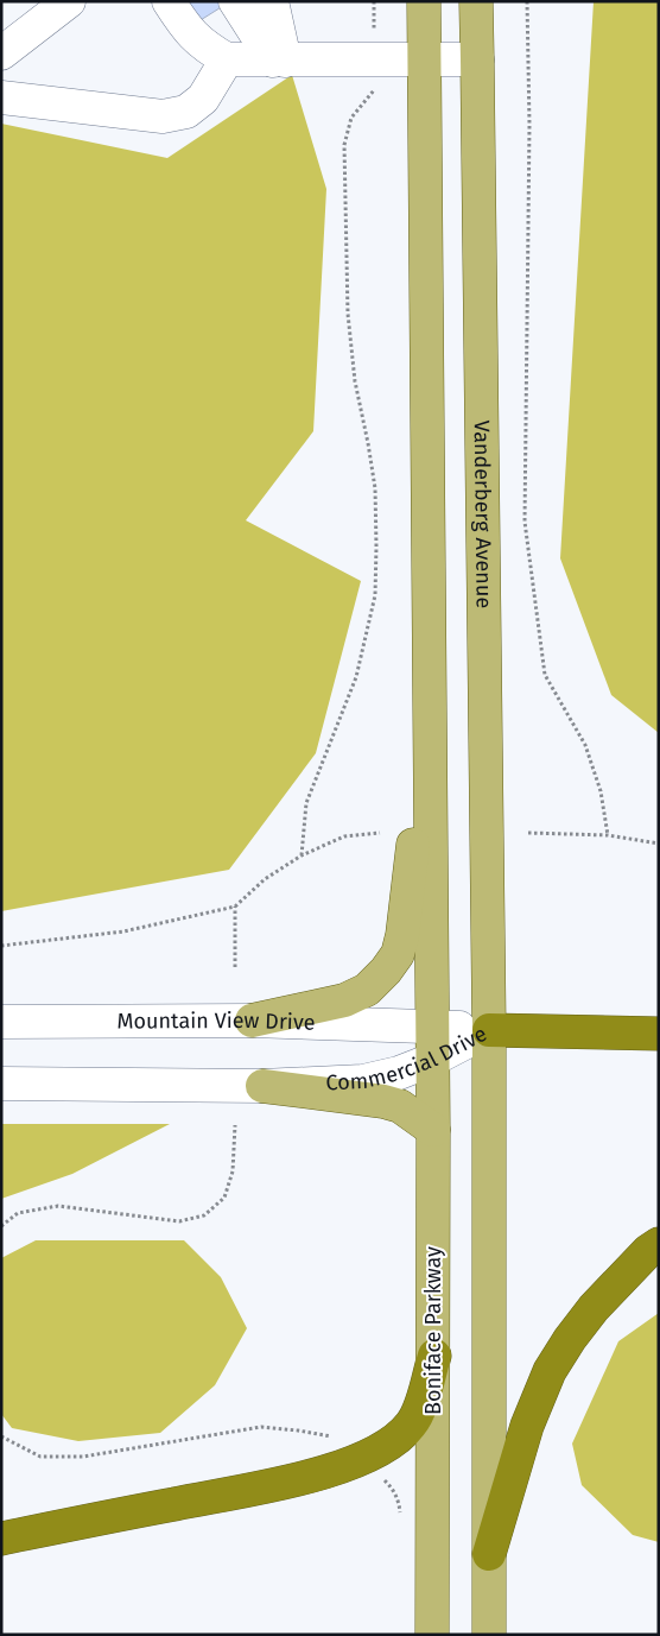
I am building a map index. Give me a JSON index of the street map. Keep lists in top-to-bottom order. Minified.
{"streets":{"main road":["Vanderberg Avenue","Boniface Parkway"],"street":["Mountain View Drive","Commercial Drive"]},"crossings":[["Vanderberg Avenue","Commercial Drive"],["Mountain View Drive","Commercial Drive"],["Mountain View Drive","Boniface Parkway"],["Commercial Drive","Boniface Parkway"]]}
